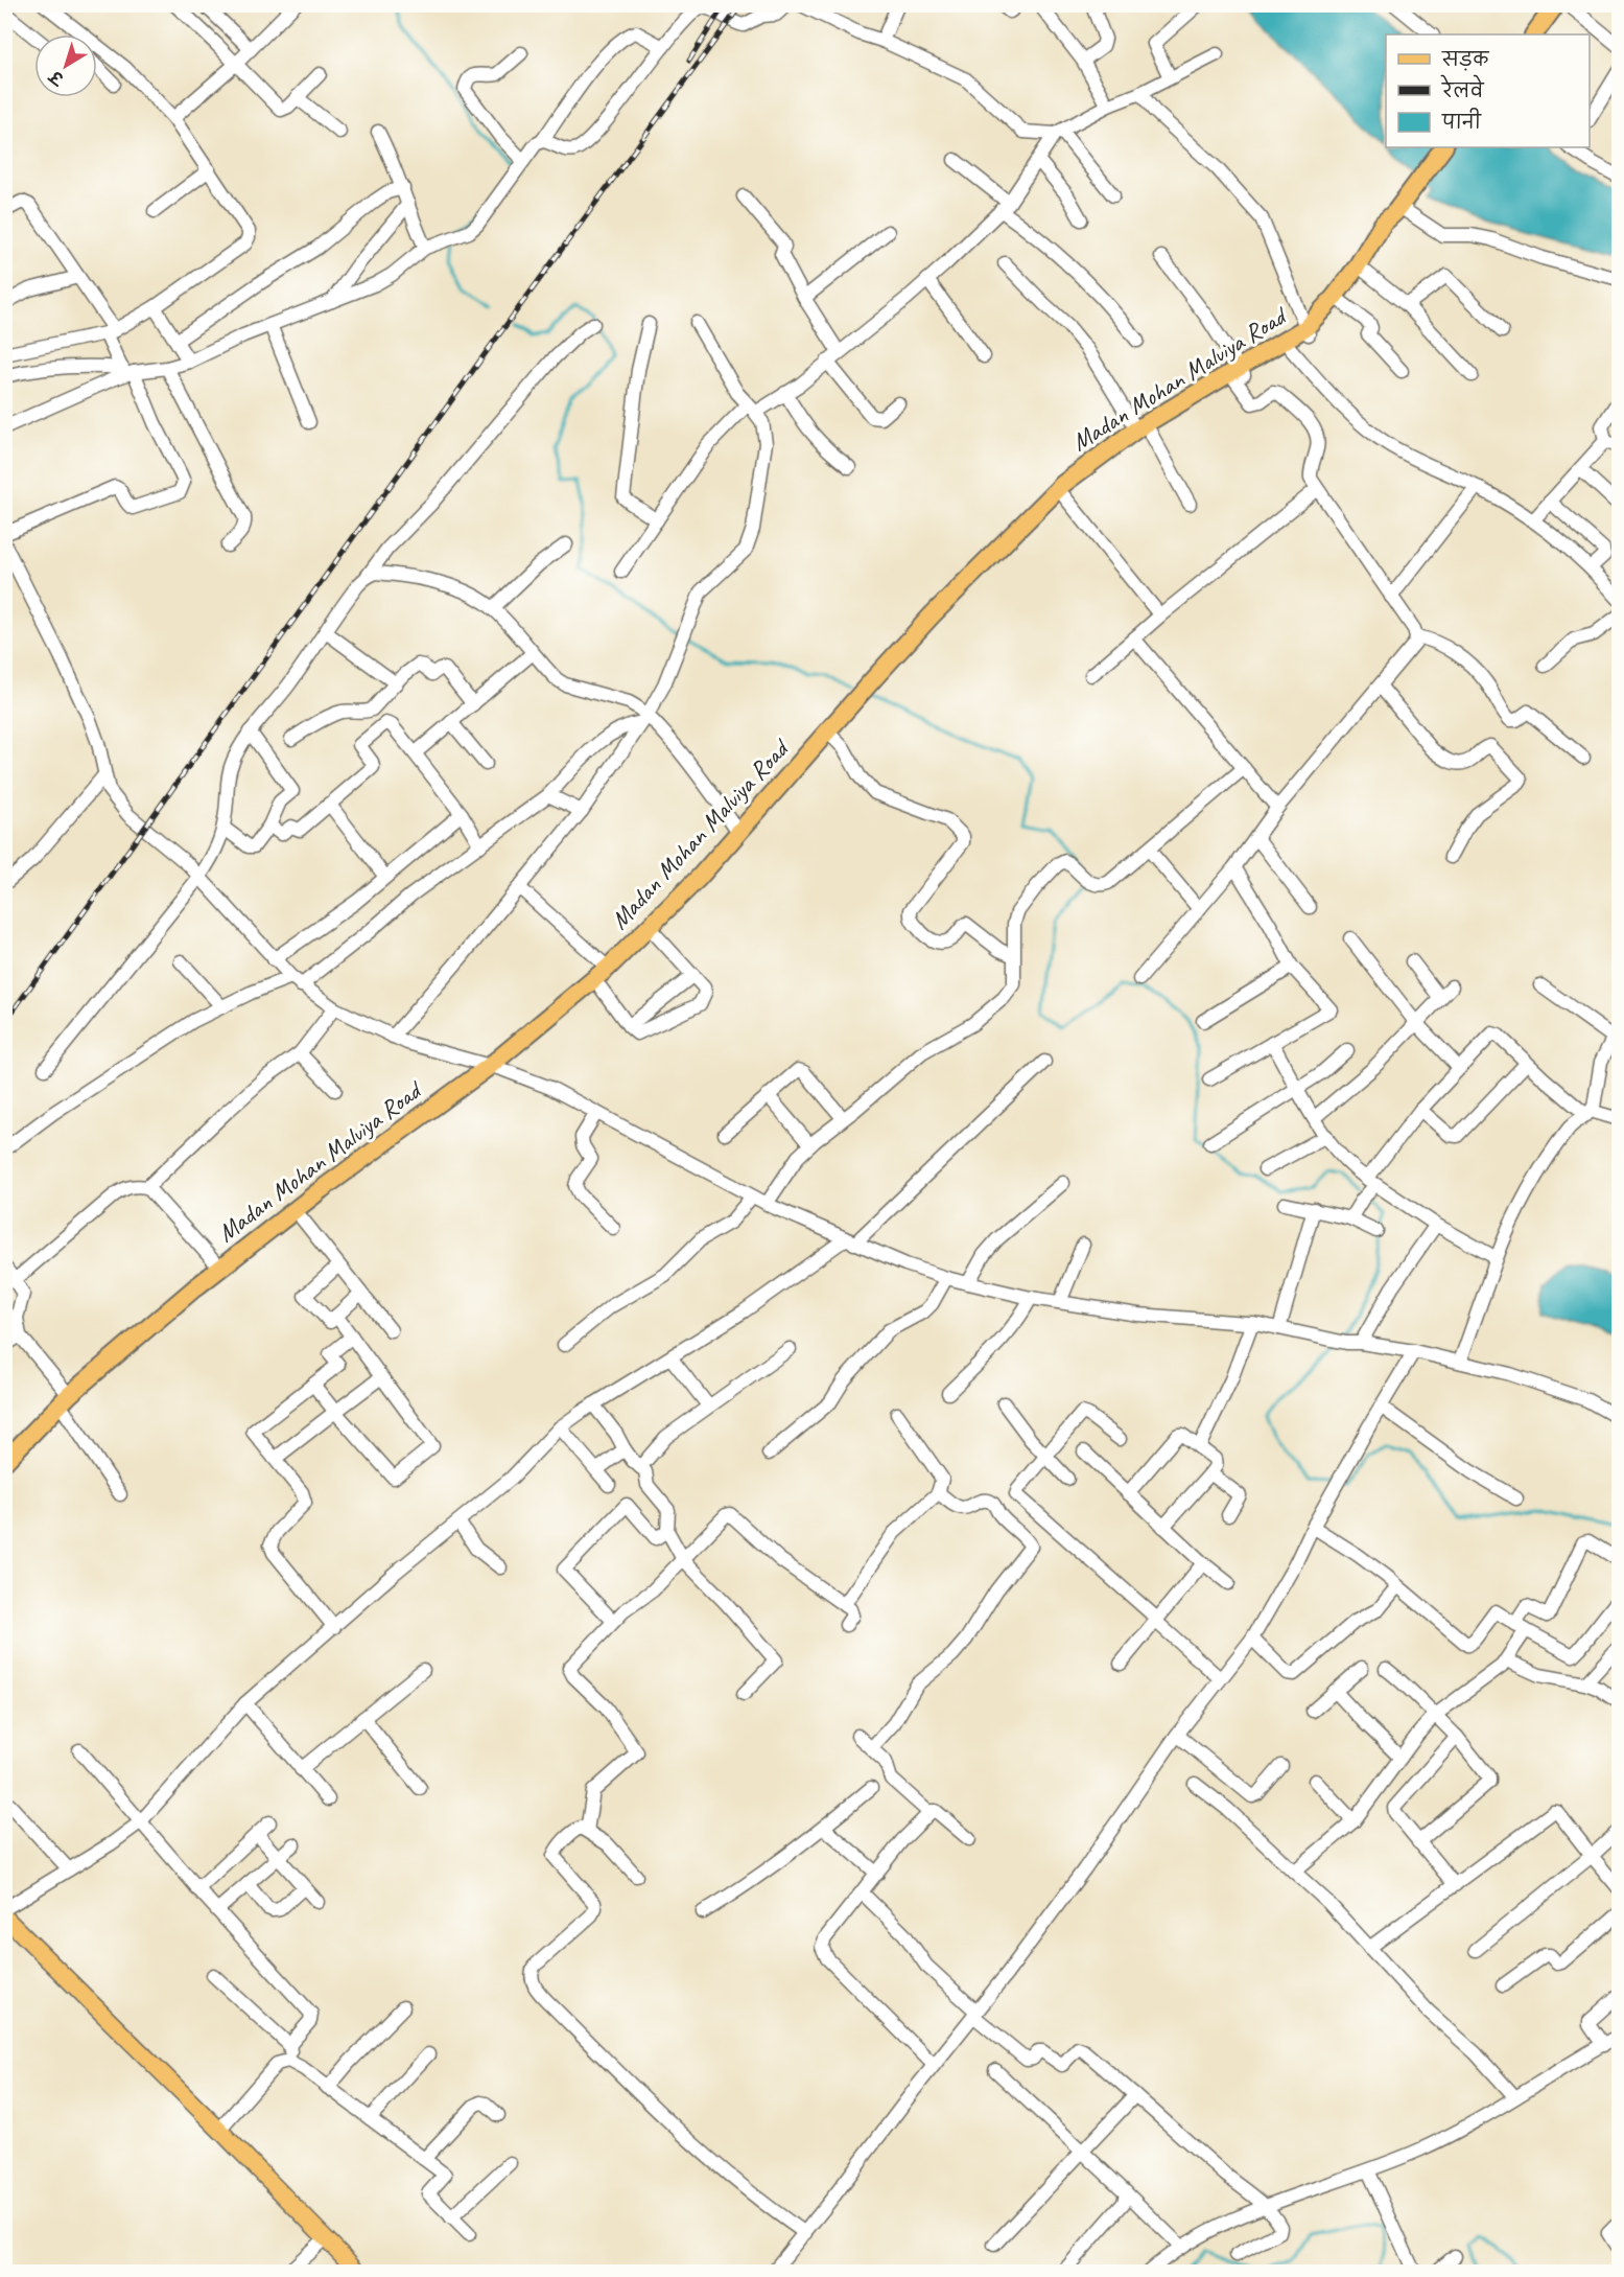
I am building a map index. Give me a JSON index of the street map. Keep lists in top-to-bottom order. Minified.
{"streets":{"highway":["Madan Mohan Malviya Road"]},"legend":["सड़क","रेलवे","पानी"],"north":"bottom left"}
